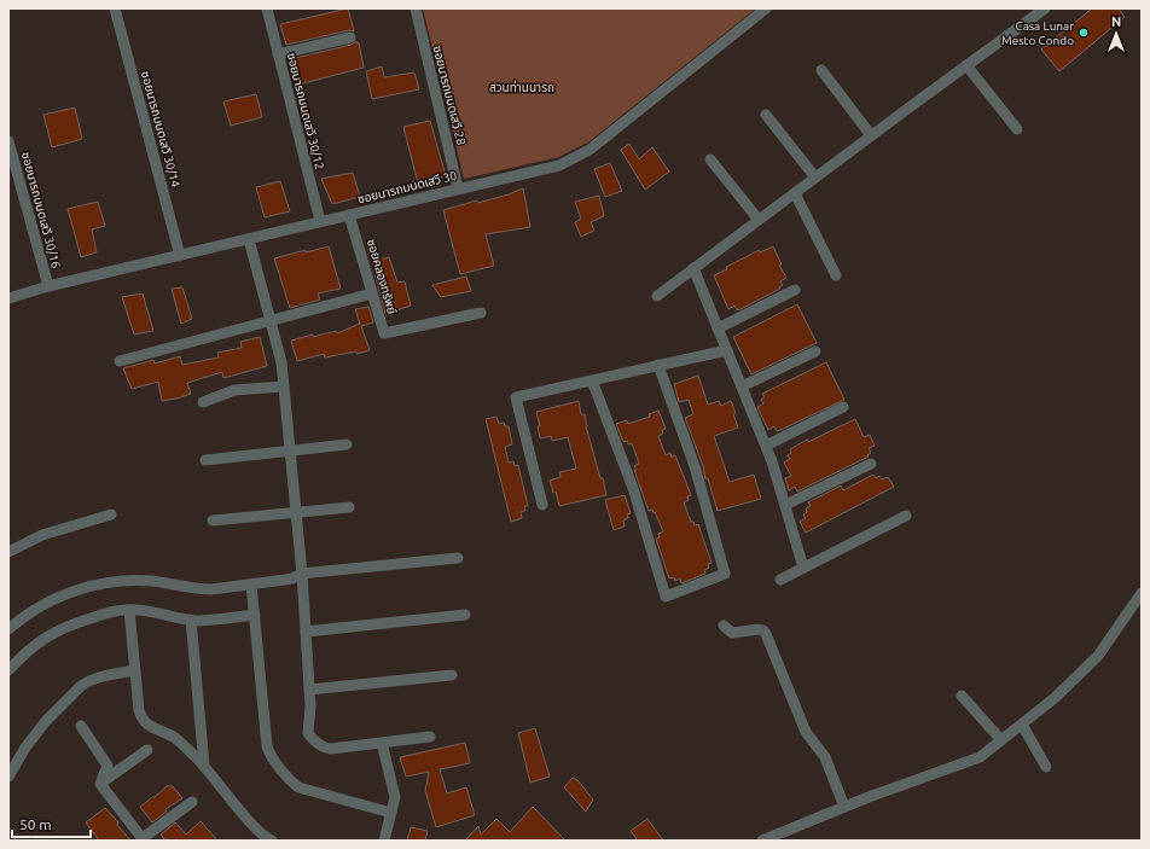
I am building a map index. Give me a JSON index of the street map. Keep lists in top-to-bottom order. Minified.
{"streets":{"street":["ซอยนารถมนตเสวี 28","ซอยนารถมนตเสวี 30/12","ซอยนารถมนตเสวี 30/14","ซอยนารถมนตเสวี 30","ซอยนารถมนตเสวี 30/16","ซอยคลองทรัพย์"]},"crossings":[["ซอยนารถมนตเสวี 28","ซอยนารถมนตเสวี 30"],["ซอยนารถมนตเสวี 30/12","ซอยนารถมนตเสวี 30"],["ซอยนารถมนตเสวี 30/14","ซอยนารถมนตเสวี 30"],["ซอยนารถมนตเสวี 30","ซอยนารถมนตเสวี 30/16"],["ซอยนารถมนตเสวี 30","ซอยคลองทรัพย์"]],"parks":["สวนท่านนารถ"],"places":["Casa Lunar Mesto Condo"],"scale_bar":"50 m","north":"top"}
